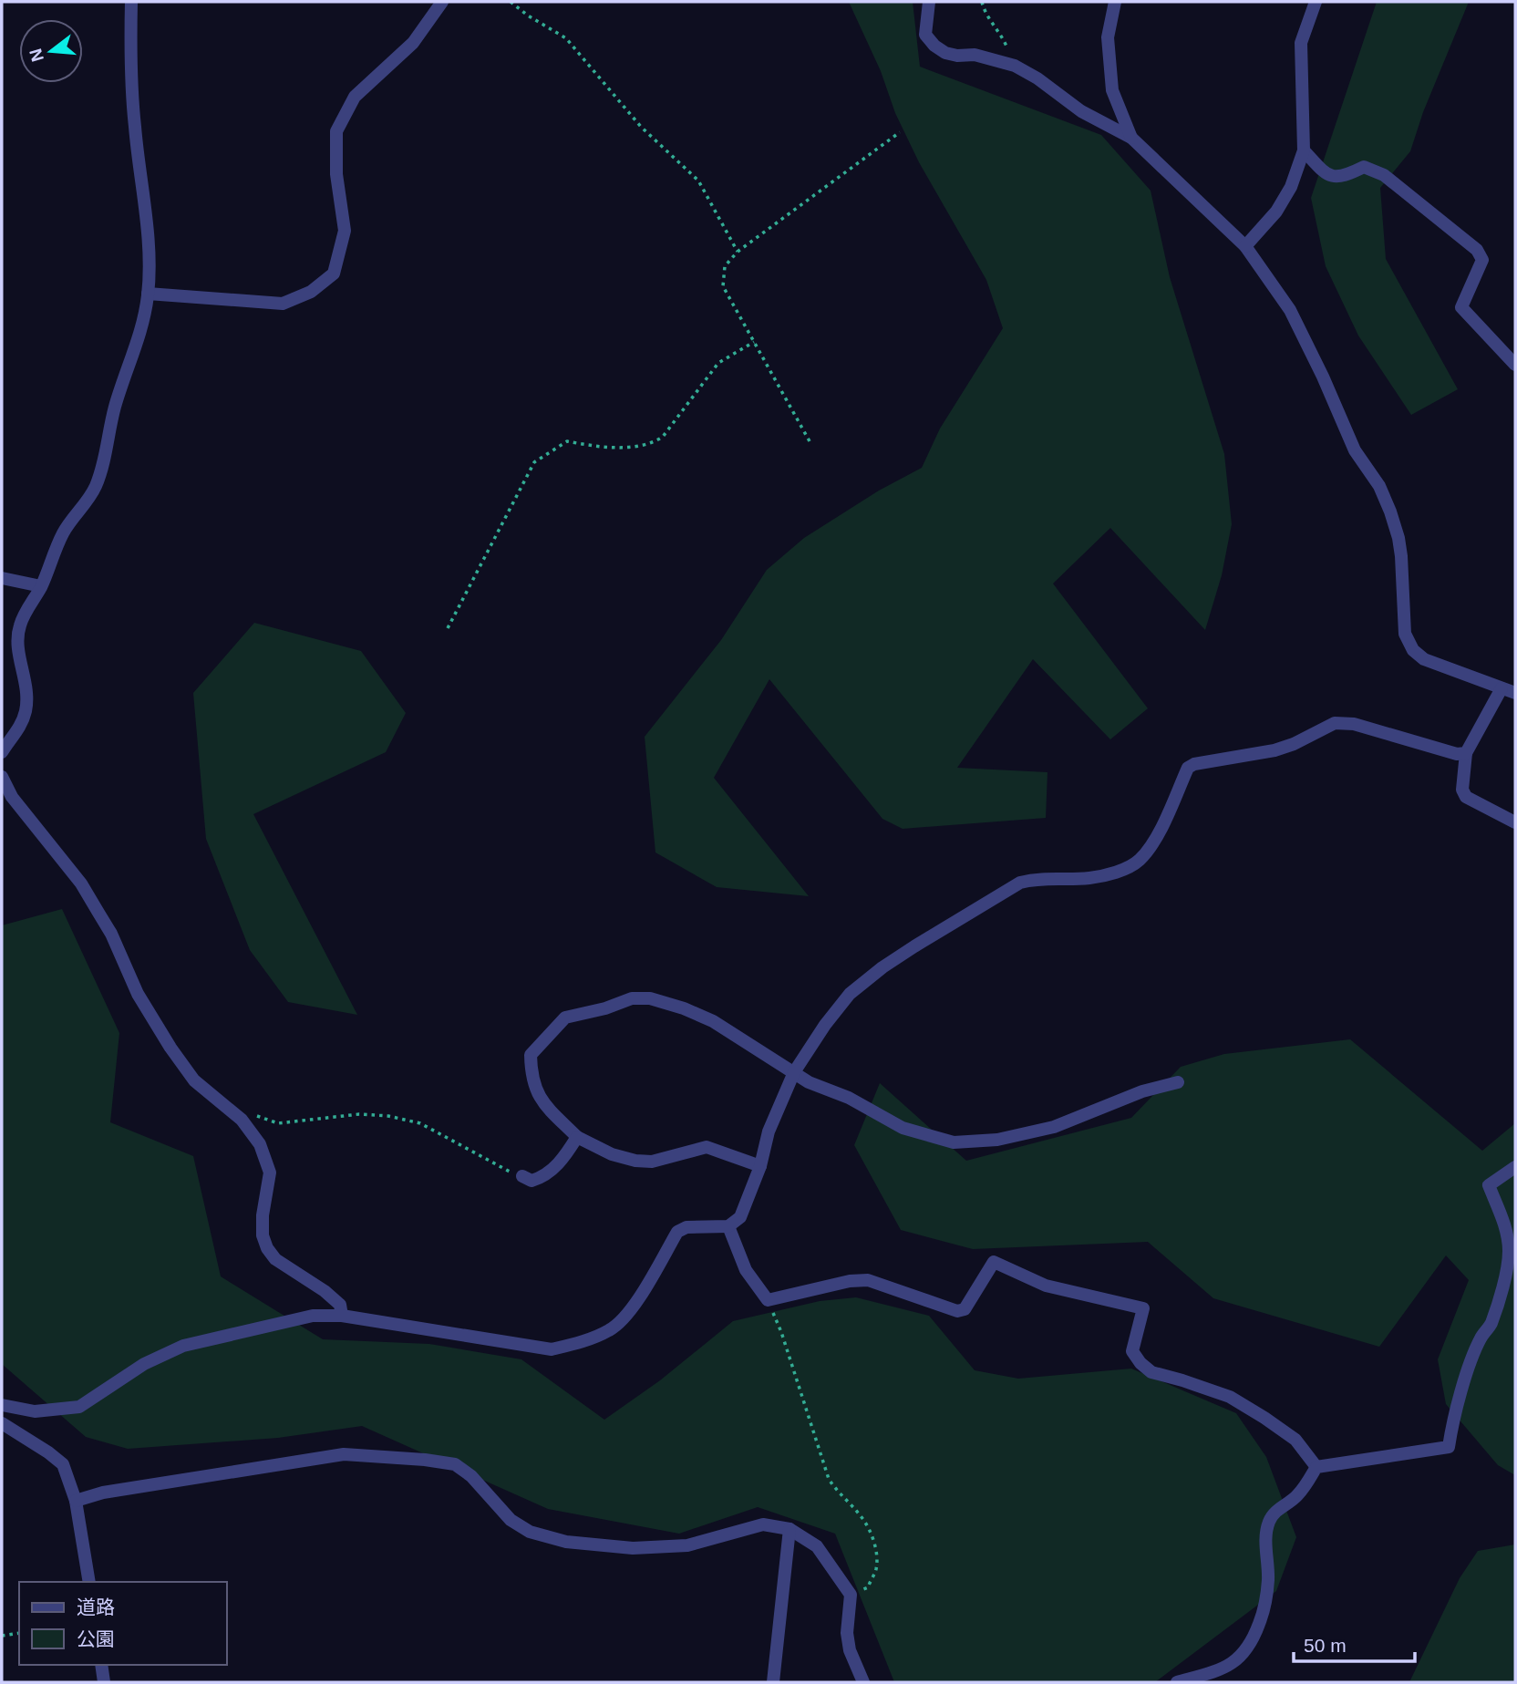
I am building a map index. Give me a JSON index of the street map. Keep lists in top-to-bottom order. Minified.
{"legend":["道路","公園"],"scale_bar":"50 m","north":"left"}
